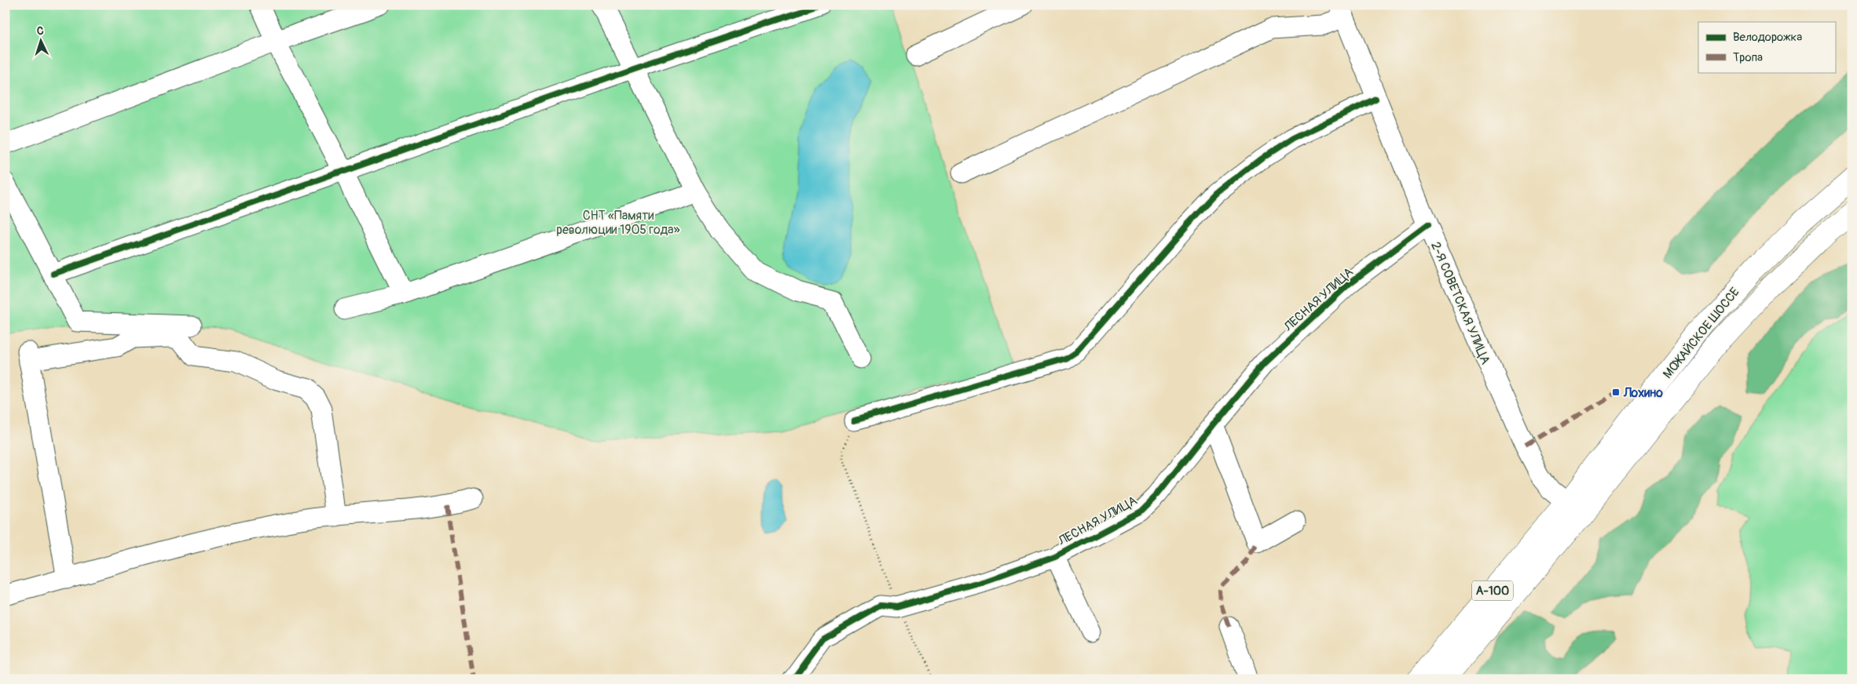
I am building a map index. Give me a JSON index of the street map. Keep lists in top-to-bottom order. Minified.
{"streets":{"main road":["МОЖАЙСКОЕ ШОССЕ","А-100"],"street":["ЛЕСНАЯ УЛИЦА","2-Я СОВЕТСКАЯ УЛИЦА"]},"crossings":[["ЛЕСНАЯ УЛИЦА","2-Я СОВЕТСКАЯ УЛИЦА"],["2-Я СОВЕТСКАЯ УЛИЦА","МОЖАЙСКОЕ ШОССЕ"],["2-Я СОВЕТСКАЯ УЛИЦА","А-100"],["МОЖАЙСКОЕ ШОССЕ","А-100"]],"parks":["СНТ «Памяти революции 1905 года»"],"places":{"transit":["Лохино"]},"legend":["Велодорожка","Тропа"],"north":"top"}
